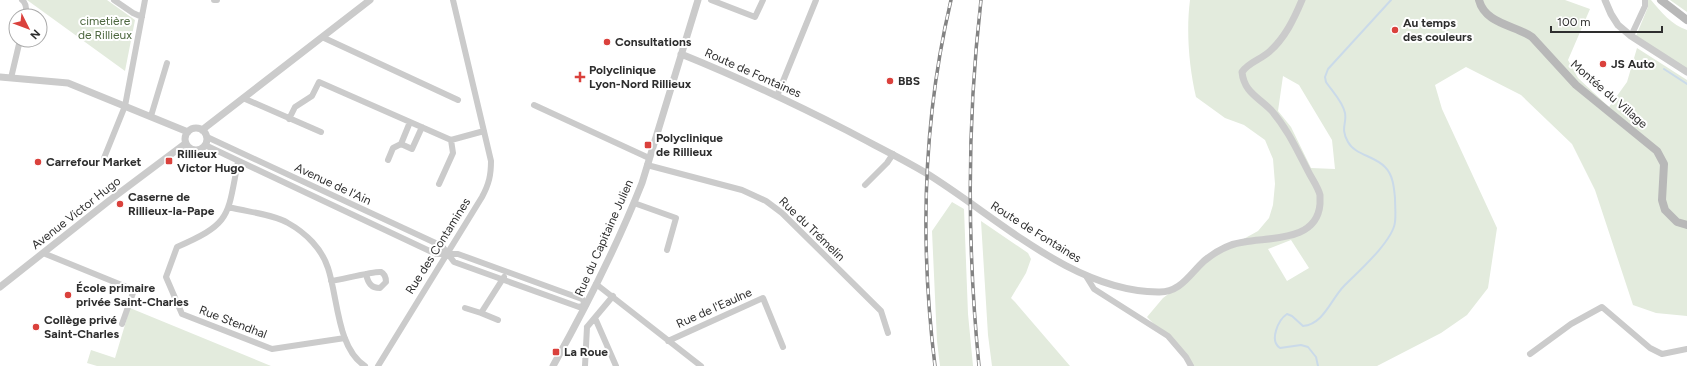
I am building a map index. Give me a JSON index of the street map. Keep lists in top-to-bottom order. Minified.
{"streets":{"main road":["Montée du Village"],"street":["Route de Fontaines","Avenue de l'Ain","Avenue Victor Hugo","Rue du Trémelin","Rue du Capitaine Julien","Rue des Contamines","Rue de l'Eaulne","Rue Stendhal"]},"crossings":[["Route de Fontaines","Rue du Capitaine Julien"],["Avenue de l'Ain","Avenue Victor Hugo"],["Avenue de l'Ain","Rue du Capitaine Julien"],["Avenue de l'Ain","Rue des Contamines"],["Rue du Trémelin","Rue du Capitaine Julien"]],"parks":["cimetière de Rillieux"],"places":{"other":["Au temps des couleurs","Consultations","JS Auto","BBS","Carrefour Market","Caserne de Rillieux-la-Pape","École primaire privée Saint-Charles","Collège privé Saint-Charles"],"health":["Polyclinique Lyon-Nord Rillieux"],"transit":["Polyclinique de Rillieux","Rillieux Victor Hugo","La Roue"]},"scale_bar":"100 m","north":"bottom right"}
